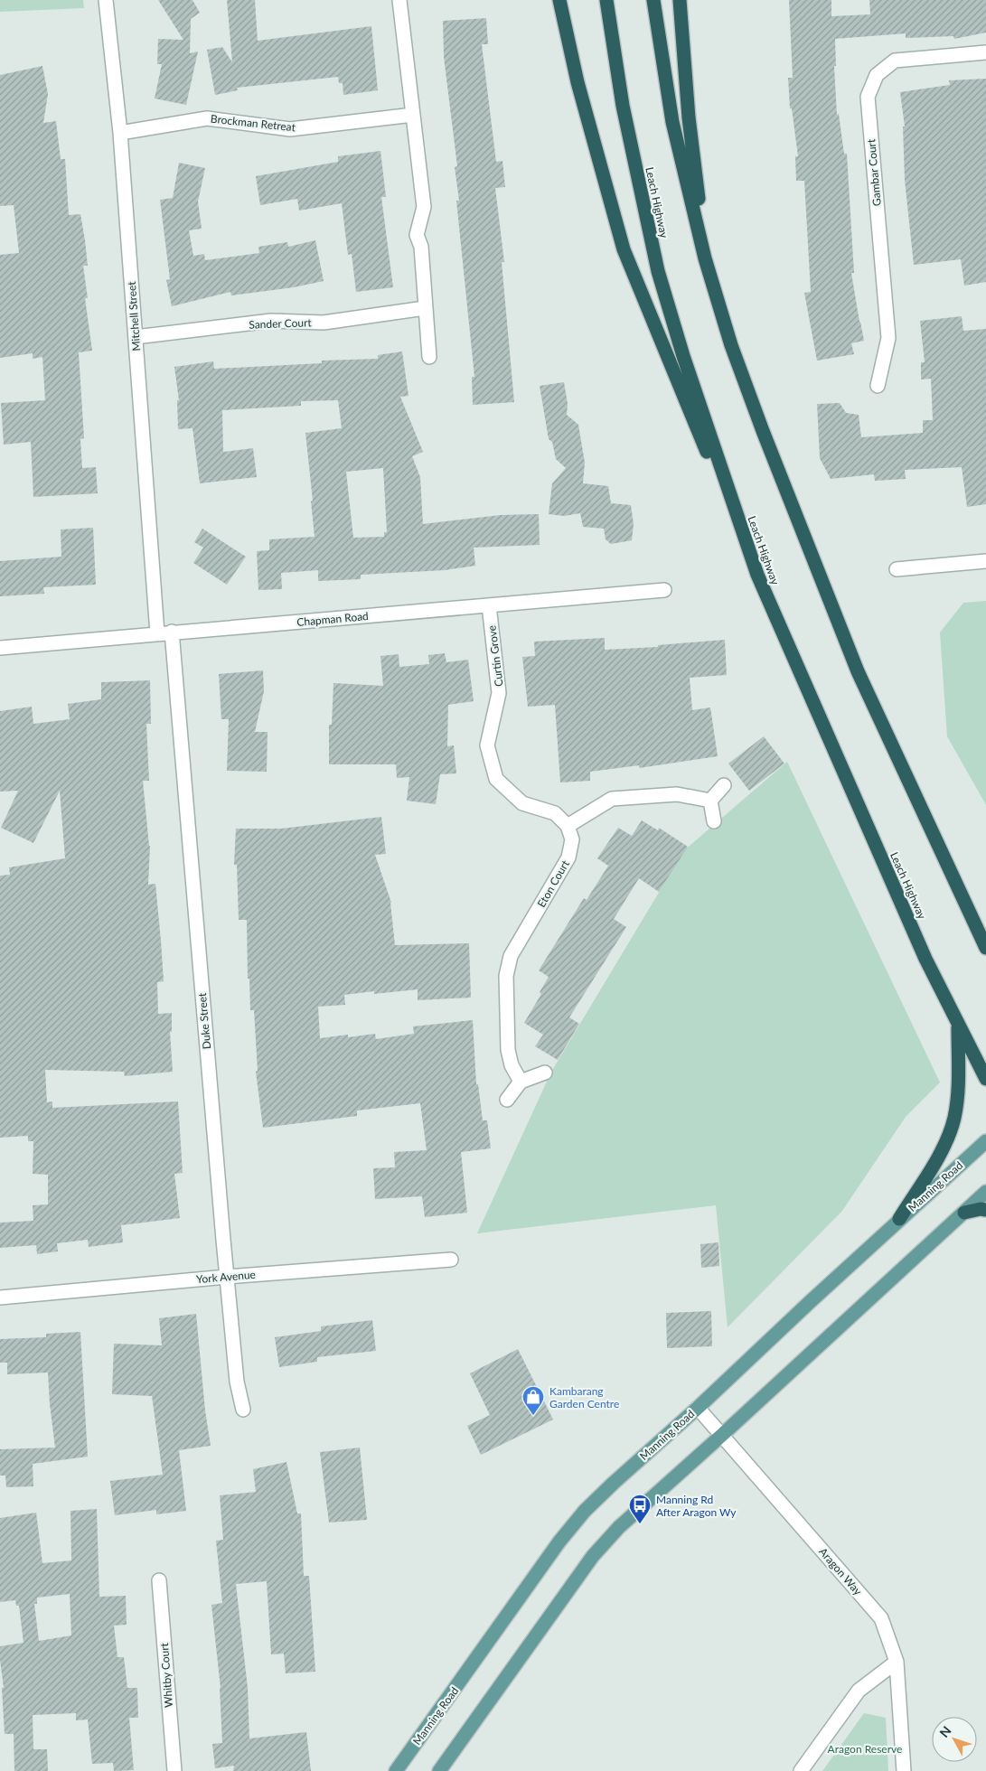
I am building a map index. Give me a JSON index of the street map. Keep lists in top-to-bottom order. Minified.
{"streets":{"highway":["Leach Highway"],"main road":["Manning Road"],"street":["Brockman Retreat","Gambar Court","Mitchell Street","Sander Court","Chapman Road","Curtin Grove","Eton Court","Duke Street","York Avenue","Aragon Way","Whitby Court"]},"crossings":[["Brockman Retreat","Mitchell Street"],["Mitchell Street","Sander Court"],["Mitchell Street","Chapman Road"],["Chapman Road","Curtin Grove"],["Chapman Road","Duke Street"],["Curtin Grove","Eton Court"],["Duke Street","York Avenue"],["Manning Road","Aragon Way"]],"parks":["Aragon Reserve"],"places":{"shop":["Kambarang Garden Centre"],"bus stop":["Manning Rd After Aragon Wy"]},"north":"top left"}
